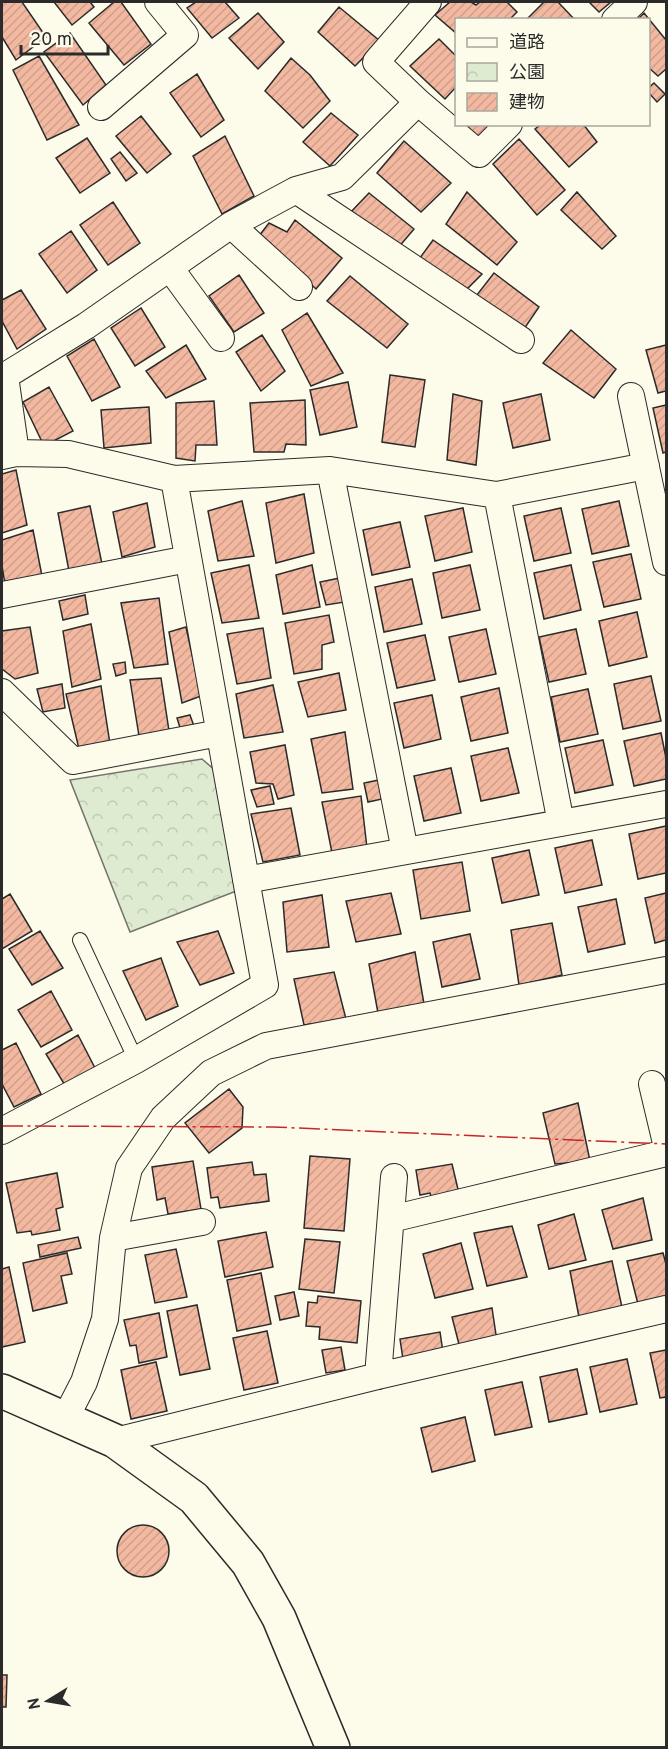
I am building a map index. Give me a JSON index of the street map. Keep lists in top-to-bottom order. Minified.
{"legend":["道路","公園","建物"],"scale_bar":"20 m","north":"left"}
